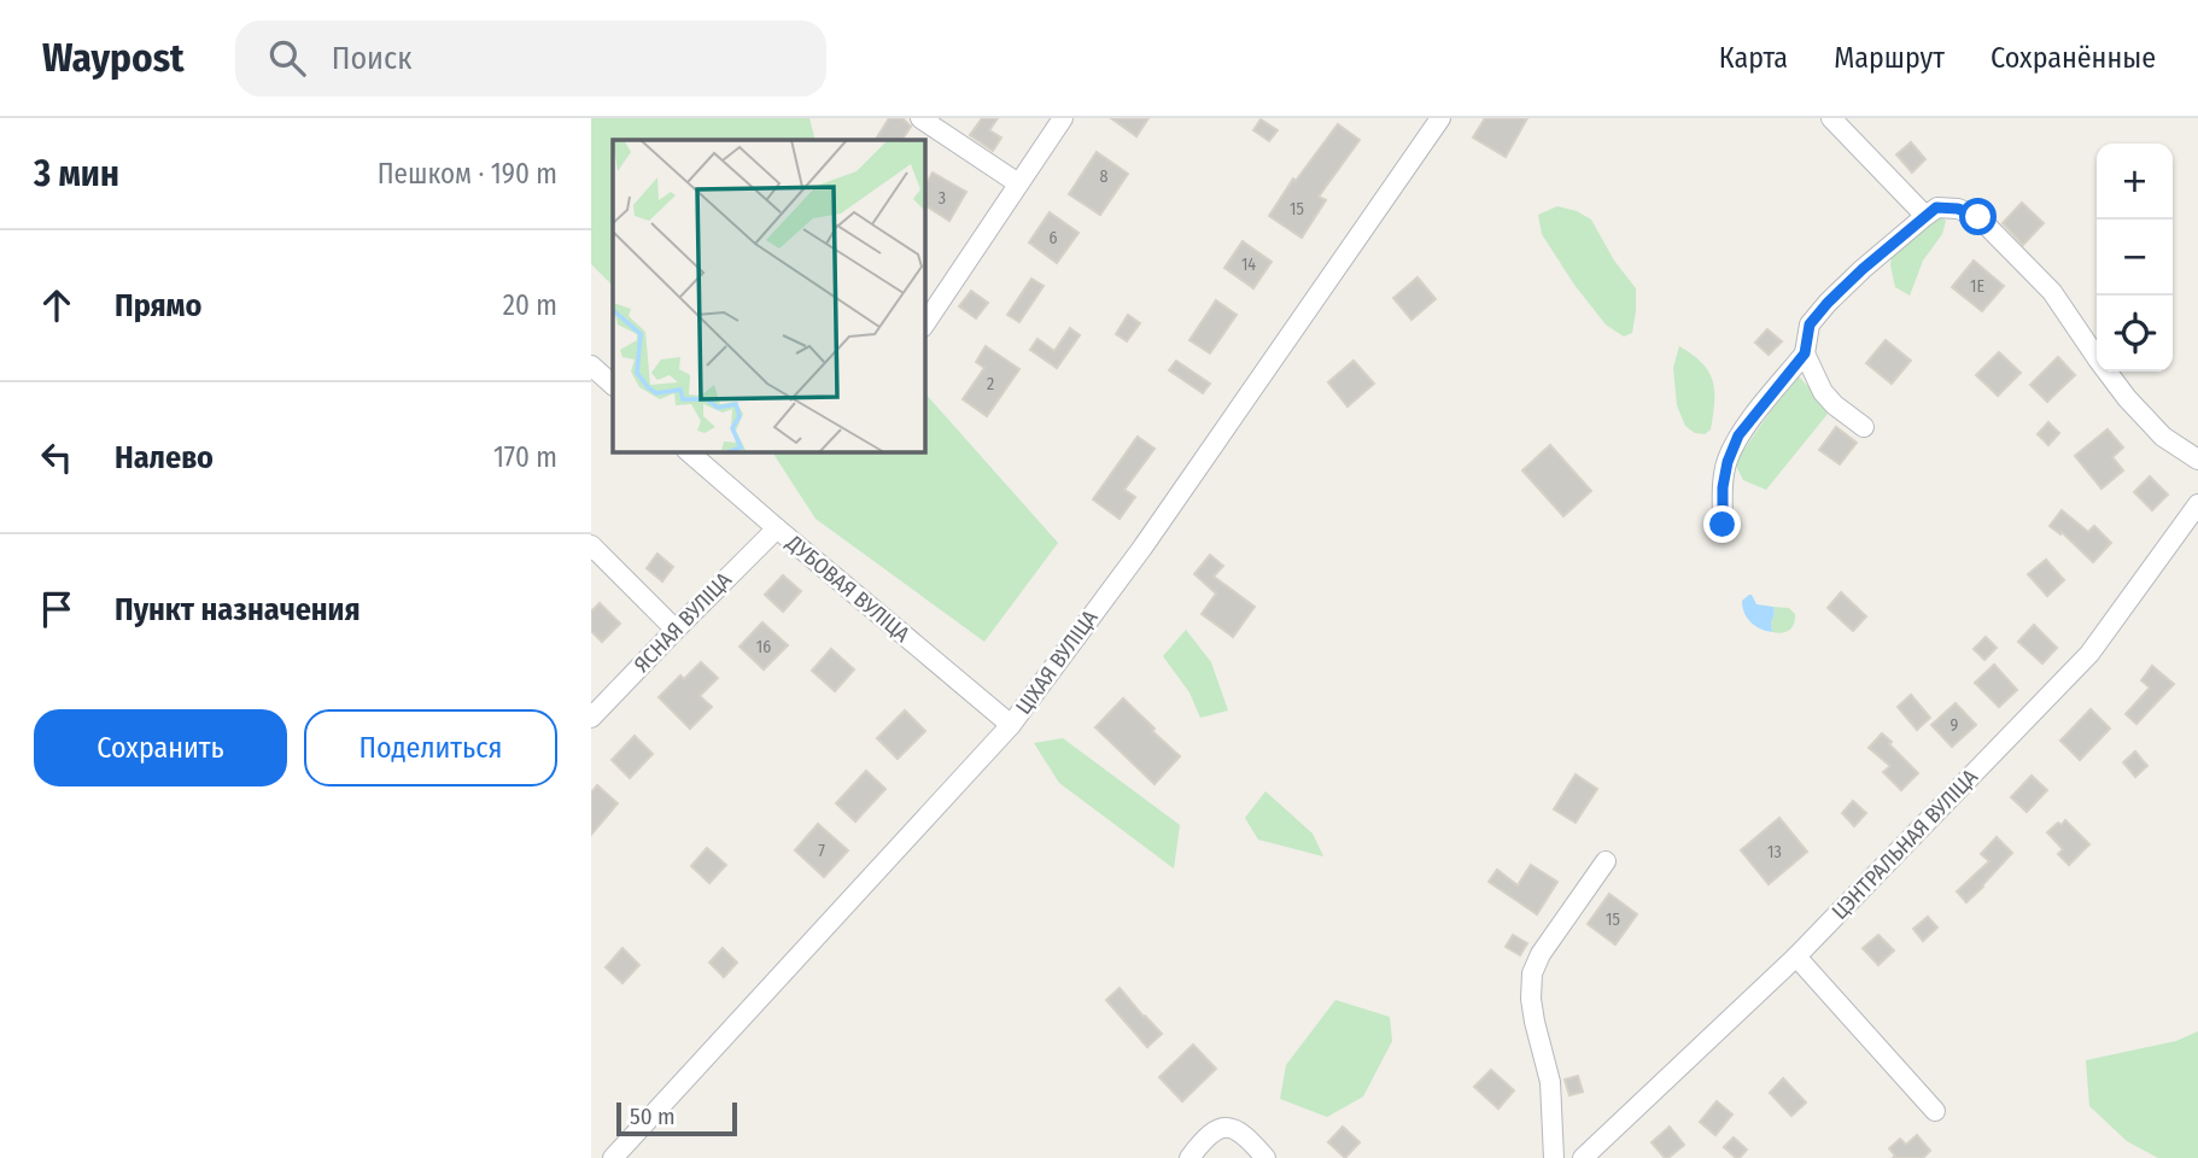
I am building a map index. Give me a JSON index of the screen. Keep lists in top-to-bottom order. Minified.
{"streets":{"street":["ДУБОВАЯ ВУЛІЦА","ЯСНАЯ ВУЛІЦА","ЦІХАЯ ВУЛІЦА","ЦЭНТРАЛЬНАЯ ВУЛІЦА"]},"crossings":[["ДУБОВАЯ ВУЛІЦА","ЯСНАЯ ВУЛІЦА"],["ДУБОВАЯ ВУЛІЦА","ЦІХАЯ ВУЛІЦА"]],"house_numbers":["8","3","15","6","14","1Е","2","16","9","7","13","15"],"scale_bar":"50 m","page":{"header":"Waypost","search":"Поиск","nav":["Карта","Маршрут","Сохранённые"],"heading":["3 мин","Пешком · 190 m"],"map_buttons":["+","−"],"list":[["Прямо","20 m"],["Налево","170 m"],"Пункт назначения"],"buttons":["Сохранить","Поделиться"],"scale":"50 m"}}
